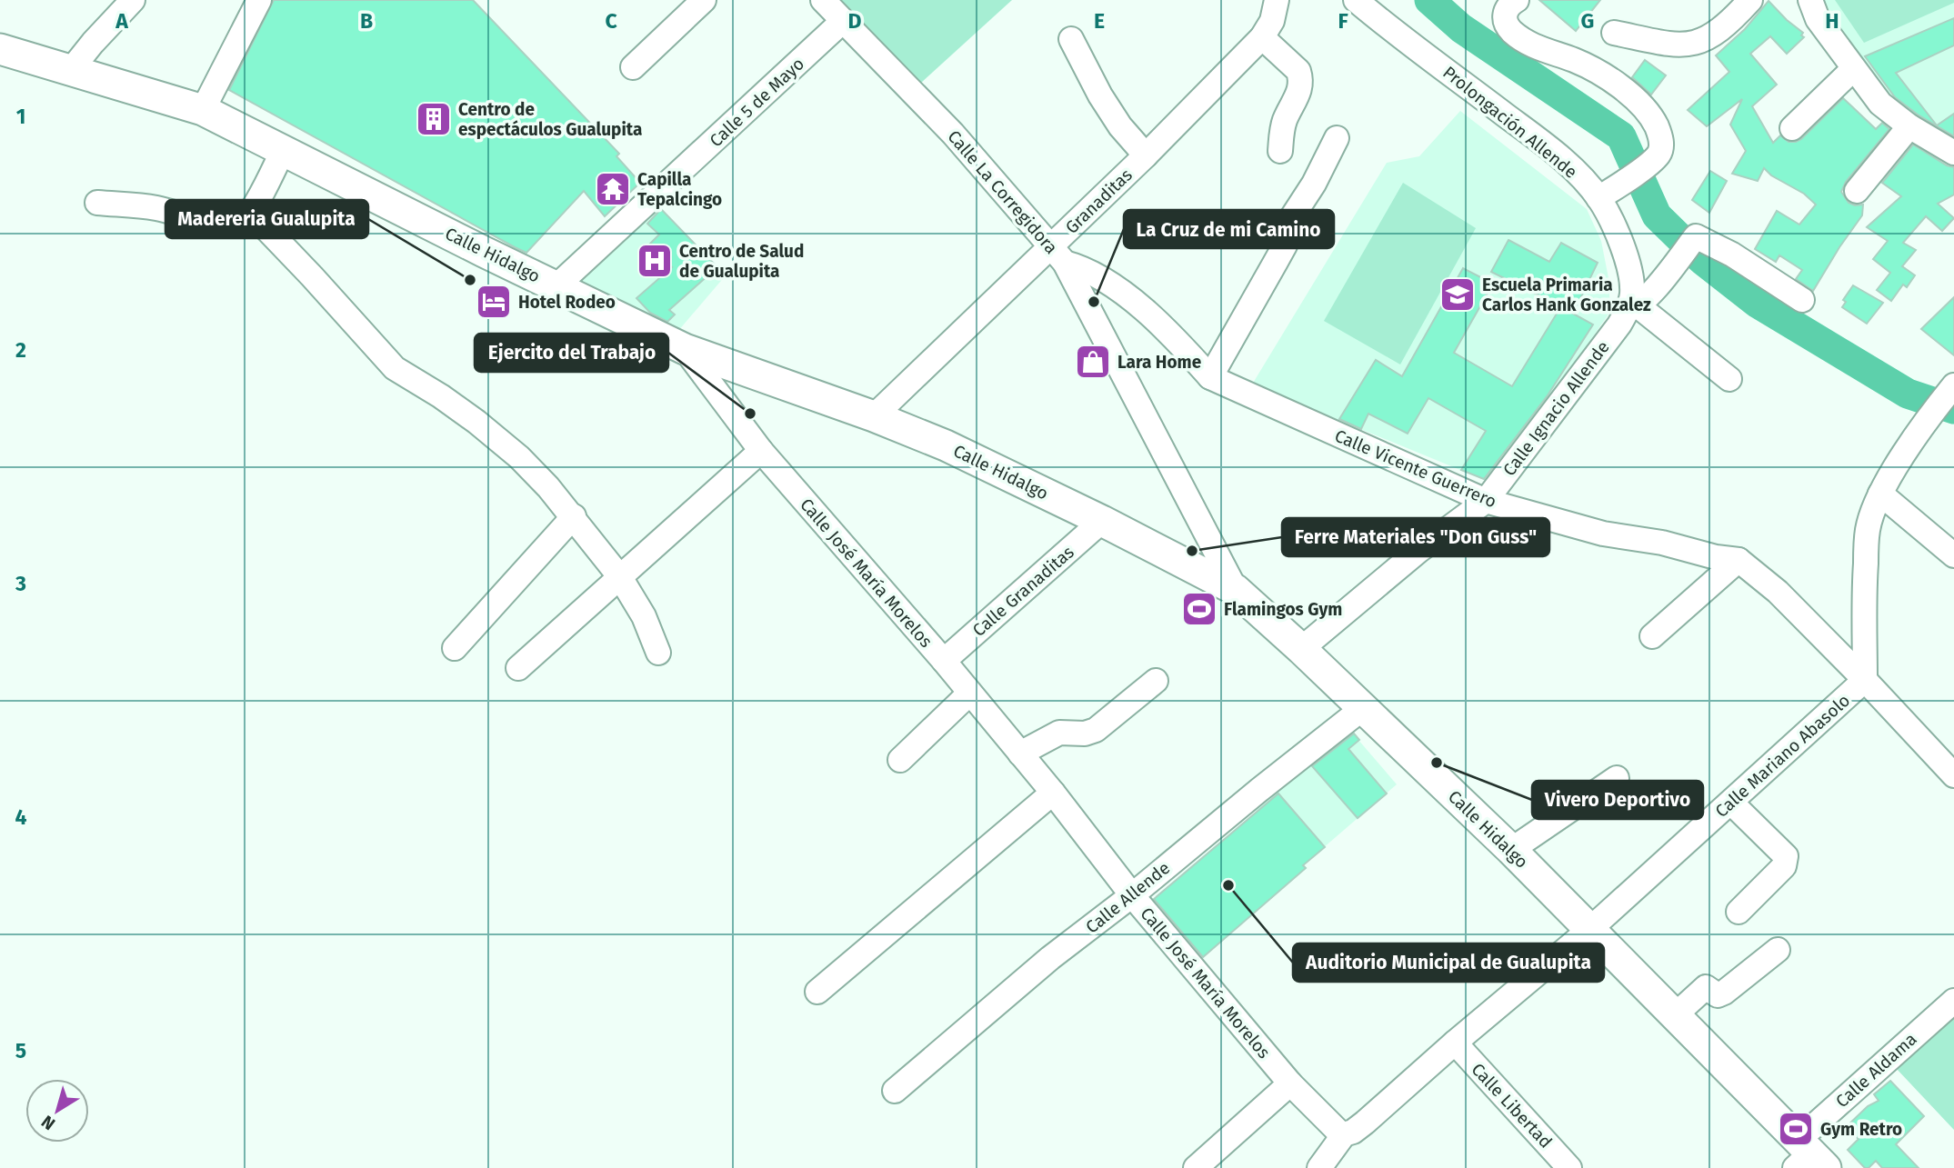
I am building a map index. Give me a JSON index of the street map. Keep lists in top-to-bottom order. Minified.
{"streets":{"main road":["Calle Hidalgo"],"street":["Calle 5 de Mayo","Prolongación Allende","Calle La Corregidora","Granaditas","Calle Ignacio Allende","Calle Vicente Guerrero","Calle José María Morelos","Calle Granaditas","Calle Mariano Abasolo","Calle Allende","Calle Aldama","Calle Libertad"]},"crossings":[["Calle 5 de Mayo","Calle La Corregidora"],["Calle 5 de Mayo","Calle Hidalgo"],["Prolongación Allende","Calle Ignacio Allende"],["Calle La Corregidora","Granaditas"],["Calle La Corregidora","Calle Hidalgo"],["Calle La Corregidora","Calle Vicente Guerrero"],["Granaditas","Calle Hidalgo"],["Granaditas","Calle Vicente Guerrero"],["Calle Hidalgo","Calle Ignacio Allende"],["Calle Hidalgo","Calle José María Morelos"],["Calle Hidalgo","Calle Granaditas"],["Calle Hidalgo","Calle Mariano Abasolo"],["Calle Hidalgo","Calle Allende"],["Calle Hidalgo","Calle Aldama"],["Calle Ignacio Allende","Calle Vicente Guerrero"],["Calle Vicente Guerrero","Calle Mariano Abasolo"],["Calle José María Morelos","Calle Granaditas"],["Calle José María Morelos","Calle Mariano Abasolo"],["Calle José María Morelos","Calle Allende"],["Calle Mariano Abasolo","Calle Libertad"]],"places":{"building":["Centro de espectáculos Gualupita"],"temple":["Capilla Tepalcingo"],"hospital":["Centro de Salud de Gualupita"],"other":["Madereria Gualupita","La Cruz de mi Camino","Ejercito del Trabajo","Ferre Materiales \"Don Guss\"","Vivero Deportivo","Auditorio Municipal de Gualupita"],"school or university":["Escuela Primaria Carlos Hank Gonzalez"],"hotel":["Hotel Rodeo"],"shop":["Lara Home"],"sports":["Flamingos Gym","Gym Retro"]},"north":"bottom left","grid":{"columns":["A","B","C","D","E","F","G","H"],"rows":["1","2","3","4","5"]}}
